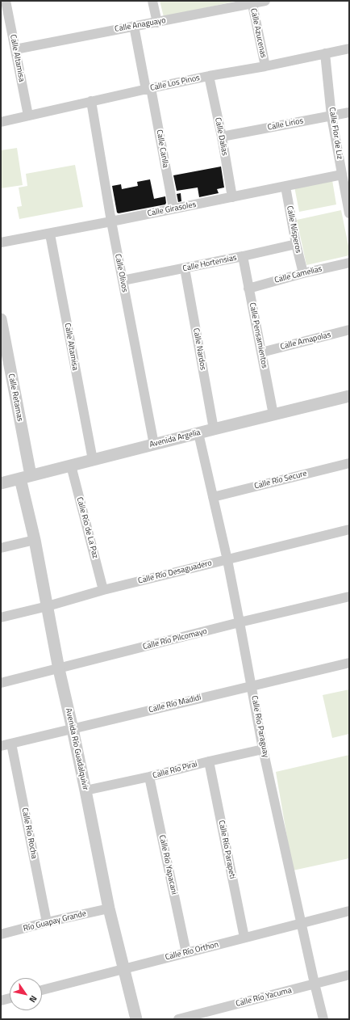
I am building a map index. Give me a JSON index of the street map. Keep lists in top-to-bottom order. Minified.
{"streets":{"street":["Calle Anaguayo","Calle Azucenas","Calle Altamisa","Calle Los Pinos","Calle Lirios","Calle Flor de Liz","Calle Dalias","Calle Canlla","Calle Girasoles","Calle Nísperos","Calle Hortensias","Calle Olivos","Calle Camelias","Calle Pensamientos","Calle Amapolas","Calle Nardos","Calle Retamas","Avenida Argelia","Calle Río Secure","Calle Río de La Paz","Calle Río Desaguadero","Calle Río Pilcomayo","Calle Río Madidi","Calle Río Paraguay","Avenida Río Guadalquivir","Calle Río Pirai","Calle Río Rocha","Calle Río Parapeti","Calle Río Yapacani","Río Guapay Grande","Calle Río Orthon","Calle Río Yacuma"]},"crossings":[["Calle Anaguayo","Calle Azucenas"],["Calle Anaguayo","Calle Altamisa"],["Calle Anaguayo","Calle Canlla"],["Calle Azucenas","Calle Los Pinos"],["Calle Altamisa","Calle Los Pinos"],["Calle Altamisa","Calle Girasoles"],["Calle Altamisa","Avenida Argelia"],["Calle Los Pinos","Calle Flor de Liz"],["Calle Los Pinos","Calle Dalias"],["Calle Los Pinos","Calle Canlla"],["Calle Los Pinos","Calle Olivos"],["Calle Lirios","Calle Flor de Liz"],["Calle Lirios","Calle Dalias"],["Calle Flor de Liz","Calle Girasoles"],["Calle Dalias","Calle Girasoles"],["Calle Canlla","Calle Girasoles"],["Calle Girasoles","Calle Nísperos"],["Calle Girasoles","Calle Olivos"],["Calle Nísperos","Calle Hortensias"],["Calle Nísperos","Calle Camelias"],["Calle Hortensias","Calle Olivos"],["Calle Hortensias","Calle Pensamientos"],["Calle Hortensias","Calle Nardos"],["Calle Olivos","Avenida Argelia"],["Calle Camelias","Calle Pensamientos"],["Calle Pensamientos","Calle Amapolas"],["Calle Pensamientos","Avenida Argelia"],["Calle Nardos","Avenida Argelia"],["Calle Retamas","Avenida Argelia"],["Calle Retamas","Avenida Río Guadalquivir"],["Avenida Argelia","Calle Río de La Paz"],["Avenida Argelia","Calle Río Paraguay"],["Avenida Argelia","Avenida Río Guadalquivir"],["Calle Río Secure","Calle Río Paraguay"],["Calle Río de La Paz","Calle Río Desaguadero"],["Calle Río Desaguadero","Calle Río Paraguay"],["Calle Río Desaguadero","Avenida Río Guadalquivir"],["Calle Río Pilcomayo","Calle Río Paraguay"],["Calle Río Pilcomayo","Avenida Río Guadalquivir"],["Calle Río Madidi","Calle Río Paraguay"],["Calle Río Madidi","Avenida Río Guadalquivir"],["Calle Río Madidi","Calle Río Rocha"],["Calle Río Paraguay","Calle Río Pirai"],["Calle Río Paraguay","Calle Río Orthon"],["Calle Río Paraguay","Calle Río Yacuma"],["Avenida Río Guadalquivir","Calle Río Pirai"],["Avenida Río Guadalquivir","Río Guapay Grande"],["Avenida Río Guadalquivir","Calle Río Orthon"],["Calle Río Pirai","Calle Río Parapeti"],["Calle Río Pirai","Calle Río Yapacani"],["Calle Río Rocha","Río Guapay Grande"],["Calle Río Parapeti","Calle Río Orthon"],["Calle Río Yapacani","Calle Río Orthon"]],"north":"bottom right"}
